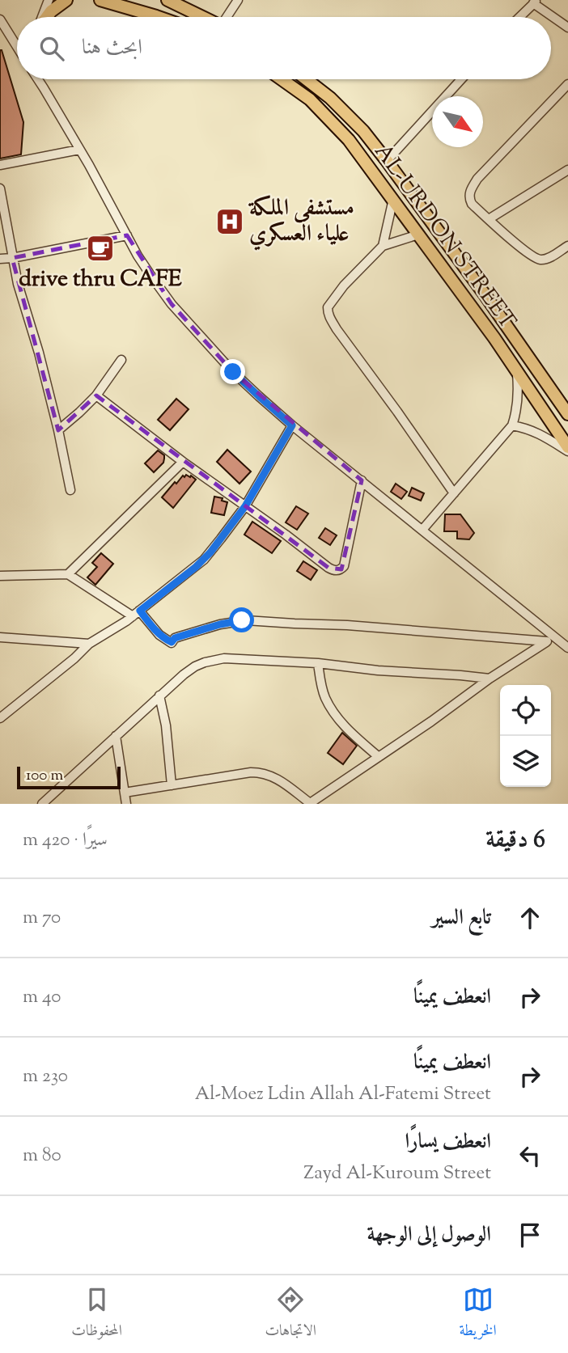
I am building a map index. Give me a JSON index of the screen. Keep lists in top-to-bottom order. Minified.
{"streets":{"highway":["AL-URDON STREET"]},"places":{"hospital":["مستشفى الملكة علياء العسكري"],"cafe":["drive thru CAFE"]},"scale_bar":"100 m","north":"bottom right","page":{"search":"ابحث هنا","scale":"100 m","heading":["6 دقيقة","سيرًا · 420 m"],"list":[["تابع السير","70 m"],["انعطف يمينًا","40 m"],["انعطف يمينًا","Al-Moez Ldin Allah Al-Fatemi Street","230 m"],["انعطف يسارًا","Zayd Al-Kuroum Street","80 m"],"الوصول إلى الوجهة"],"nav":["الخريطة","الاتجاهات","المحفوظات"]}}
